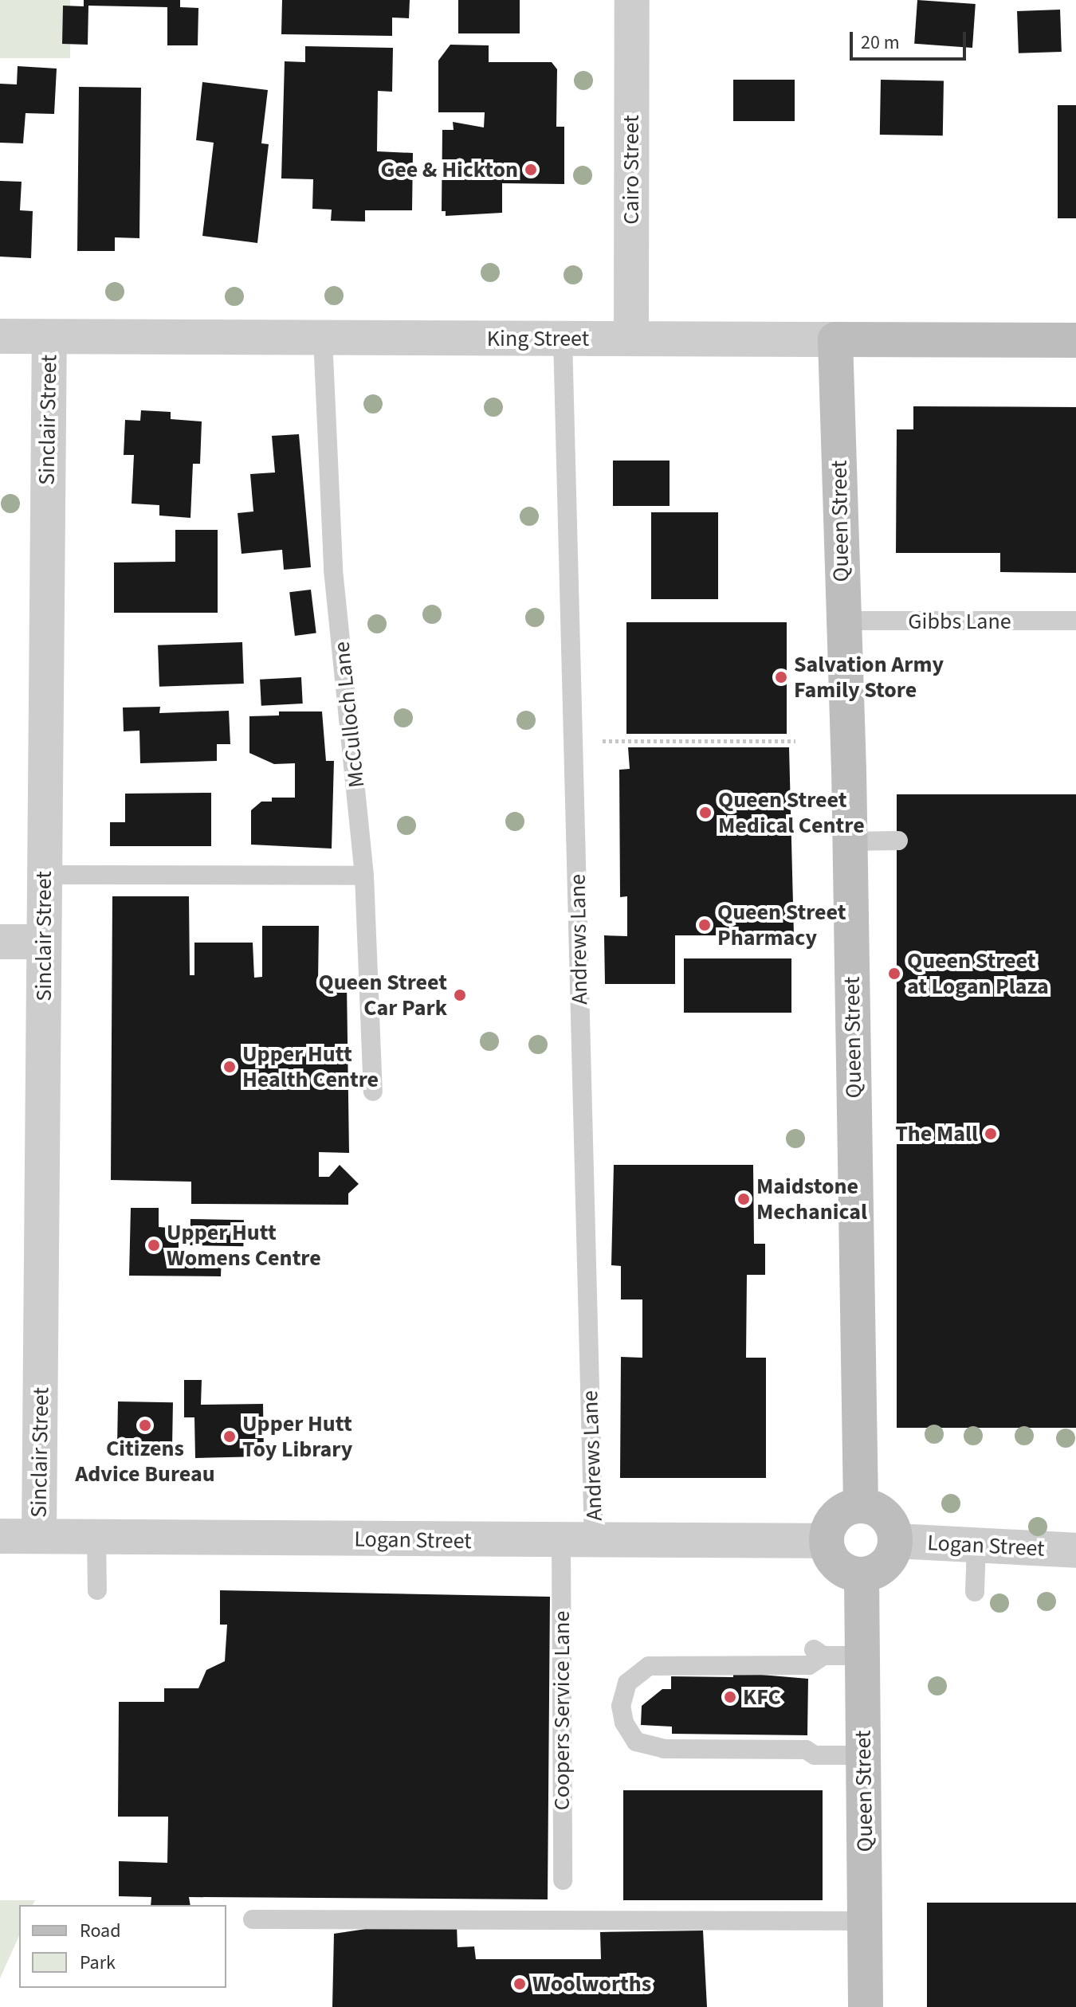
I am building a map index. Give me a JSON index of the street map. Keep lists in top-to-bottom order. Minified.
{"streets":{"street":["Cairo Street","King Street","Sinclair Street","Queen Street","Logan Street"],"lane":["Gibbs Lane","McCulloch Lane","Andrews Lane","Coopers Service Lane"]},"crossings":[["Cairo Street","King Street"],["King Street","Sinclair Street"],["King Street","Queen Street"],["King Street","McCulloch Lane"],["King Street","Andrews Lane"],["Sinclair Street","Logan Street"],["Queen Street","Gibbs Lane"],["Queen Street","Logan Street"],["Andrews Lane","Logan Street"],["Andrews Lane","Coopers Service Lane"],["Logan Street","Coopers Service Lane"]],"places":["Gee & Hickton","Salvation Army Family Store","Queen Street Medical Centre","Queen Street Pharmacy","Queen Street at Logan Plaza","Queen Street Car Park","Upper Hutt Health Centre","The Mall","Maidstone Mechanical","Upper Hutt Womens Centre","Citizens Advice Bureau","Upper Hutt Toy Library","KFC","Woolworths"],"legend":["Road","Park"],"scale_bar":"20 m"}
